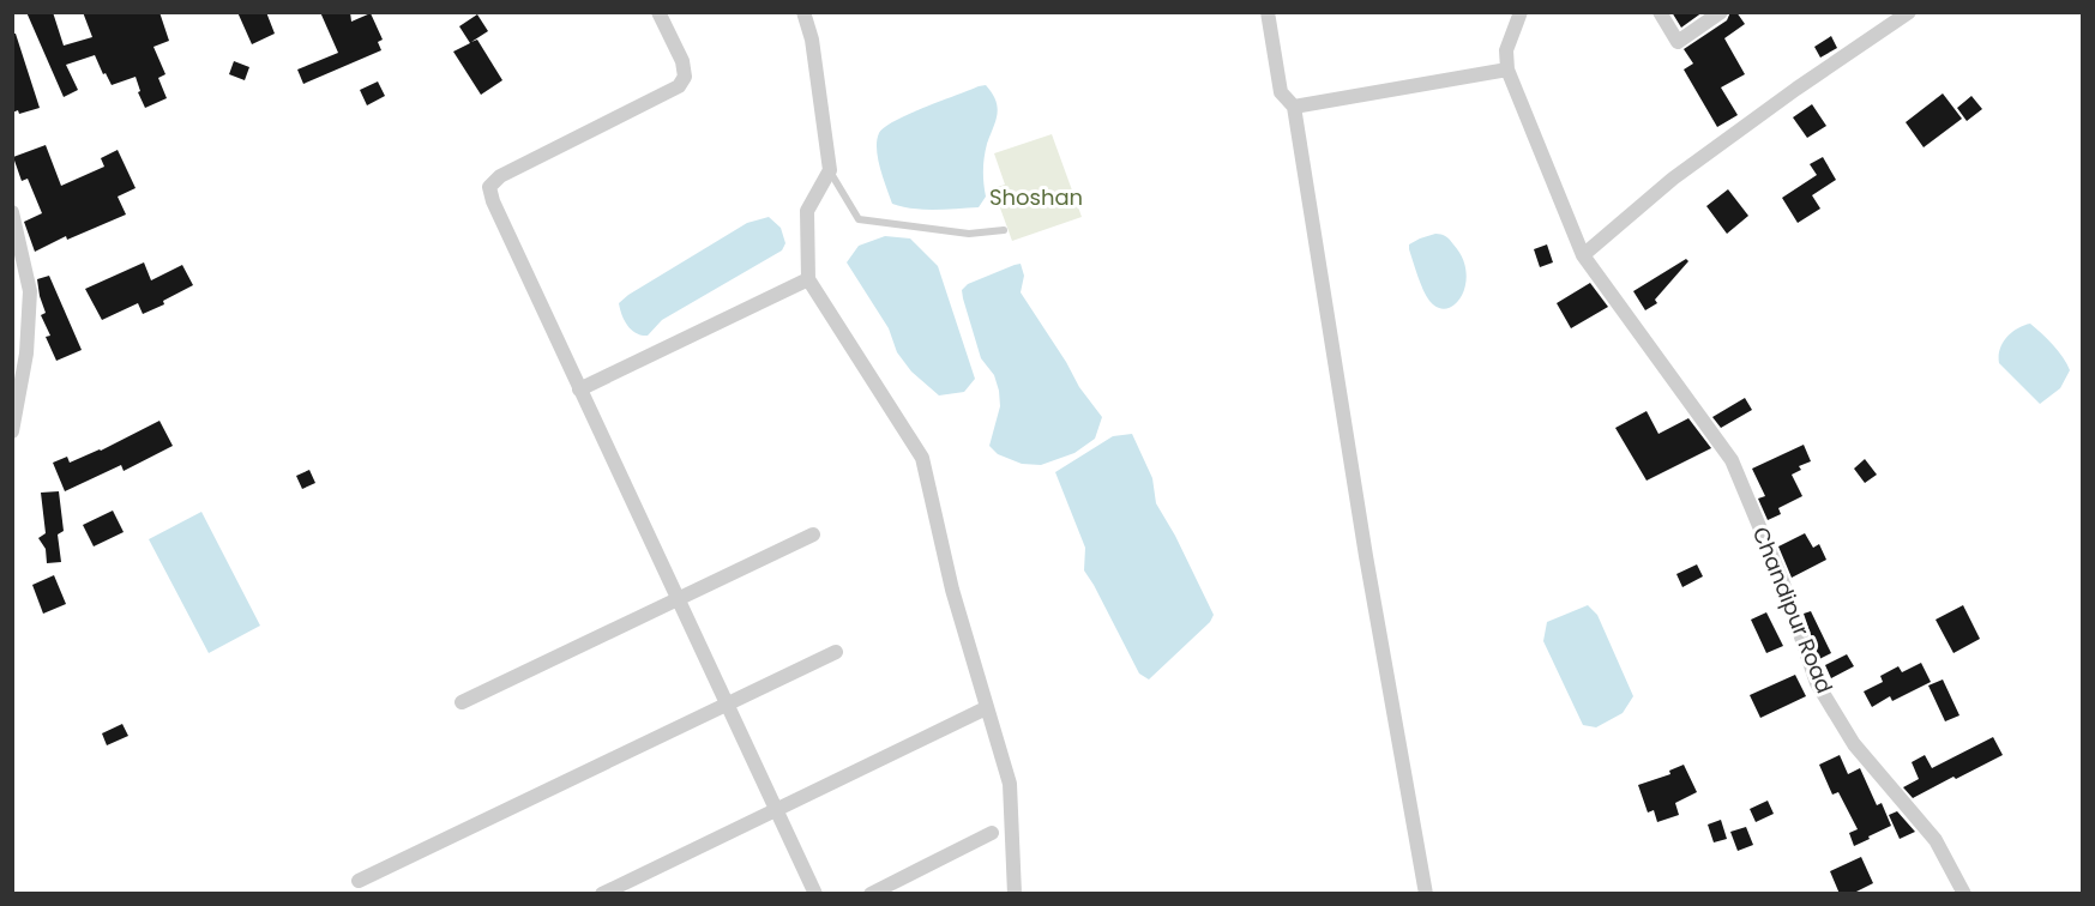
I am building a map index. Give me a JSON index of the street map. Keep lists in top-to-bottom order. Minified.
{"streets":{"street":["Chandipur Road"]},"parks":["Shoshan"]}
